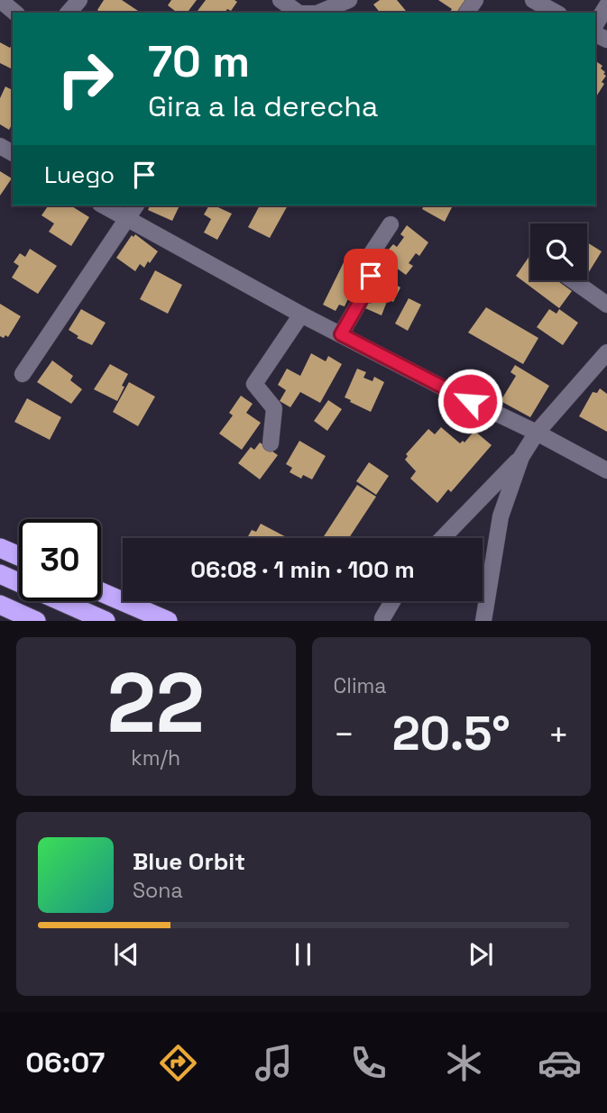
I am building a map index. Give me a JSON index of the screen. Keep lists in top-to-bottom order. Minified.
{"page":{"turn":["70 m","Gira a la derecha"],"then":"Luego","limit":"30","trip":"06:08 · 1 min · 100 m","tile":[["22","km/h"],"Clima"],"heat":["−","20.5°","+"],"song":["Blue Orbit","Sona"],"tabs":"06:07"}}
